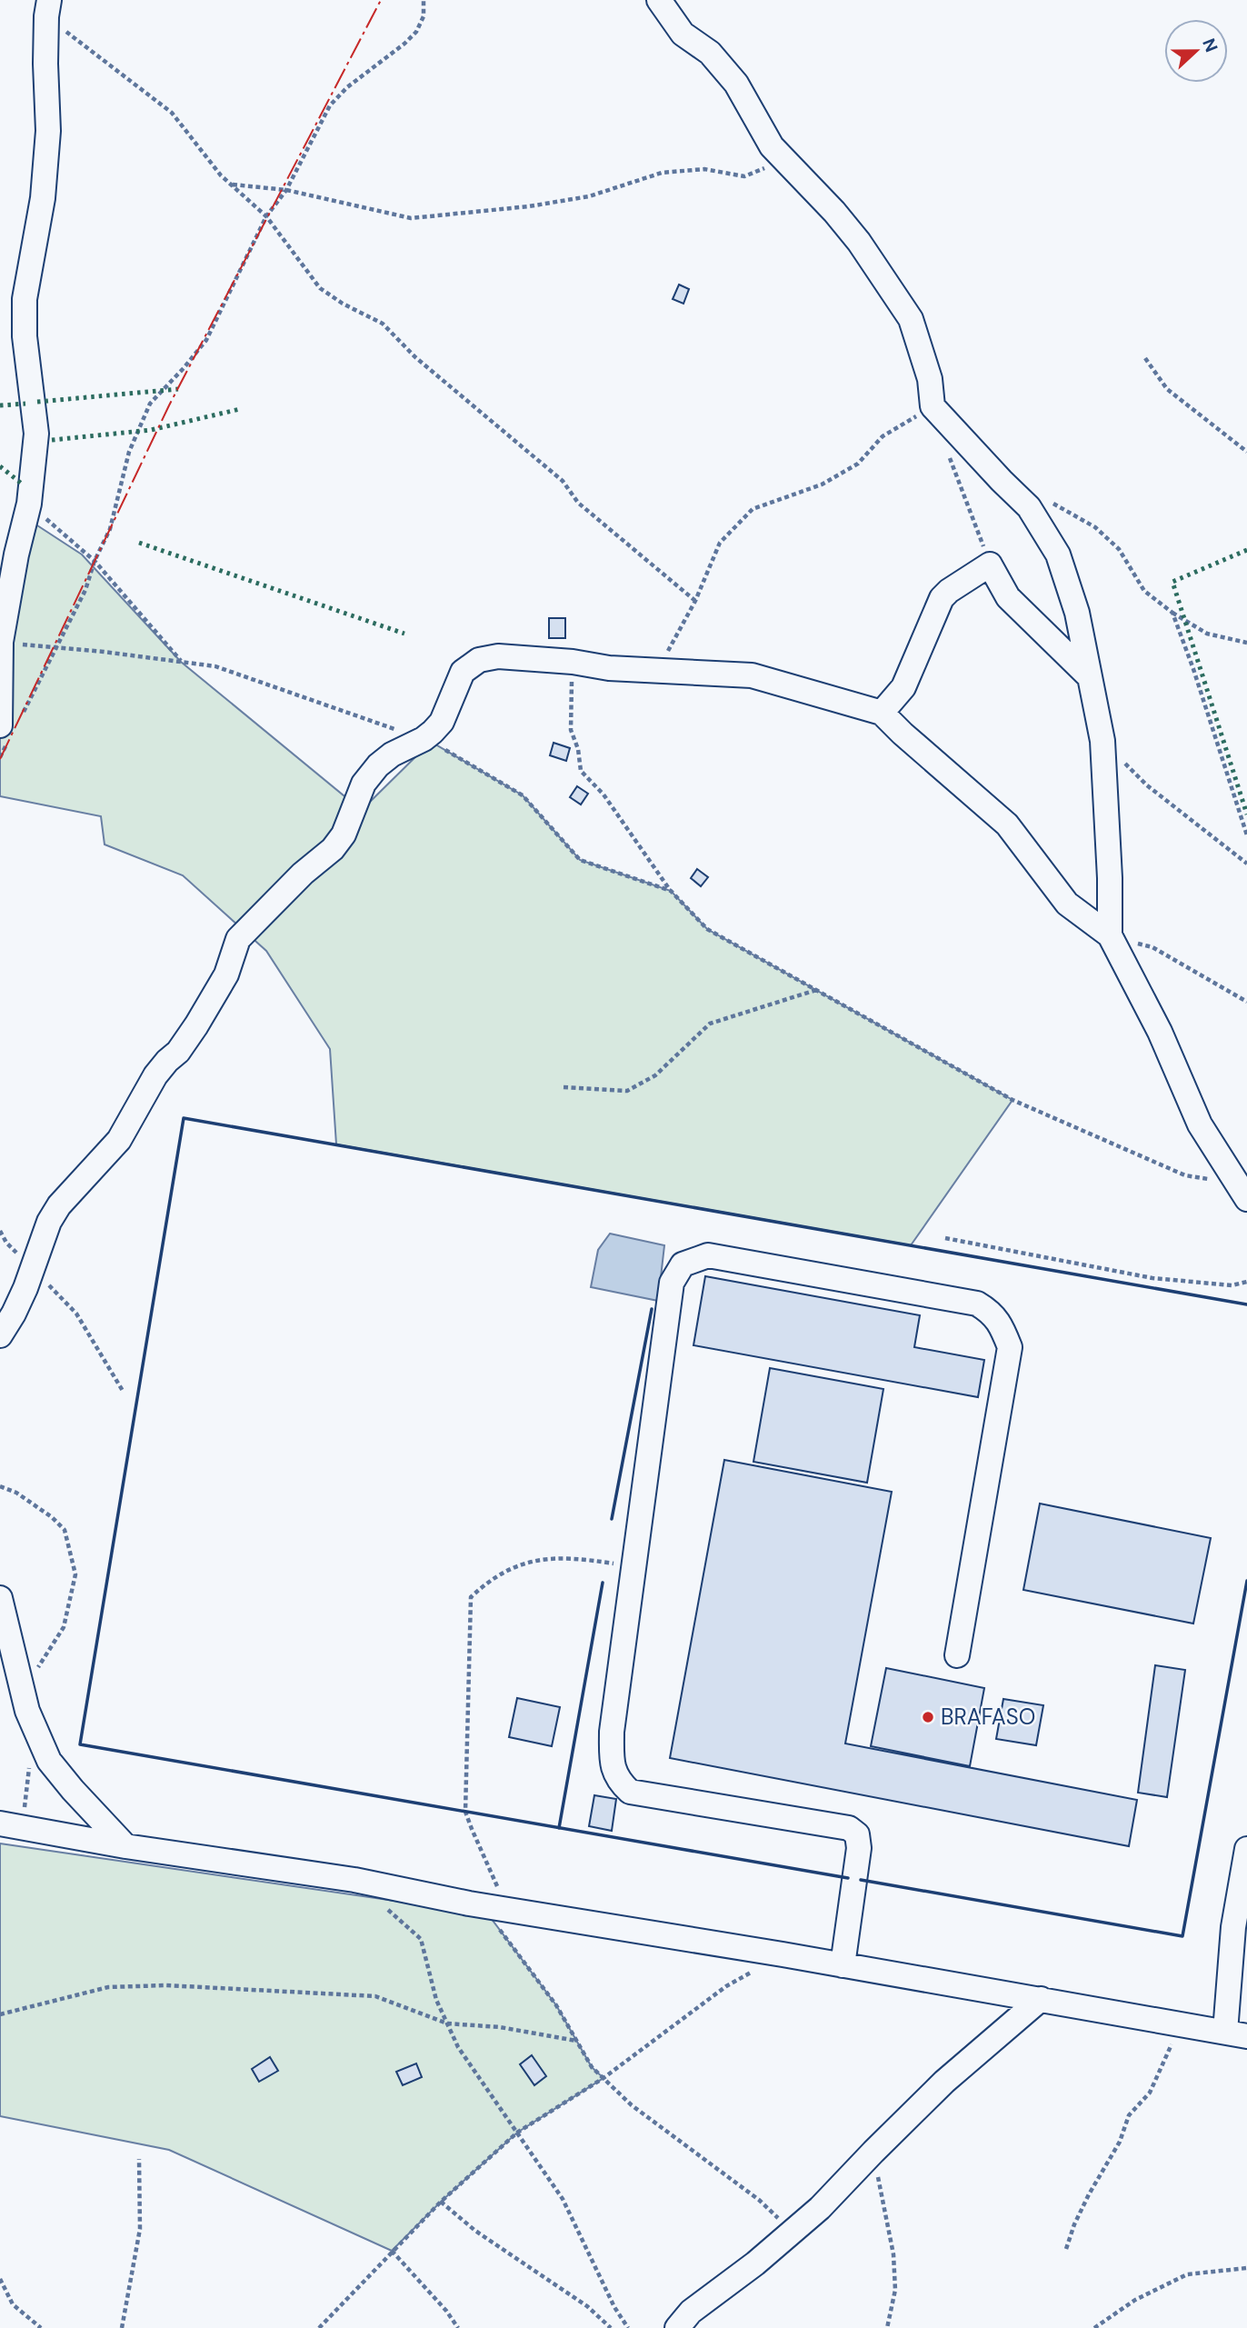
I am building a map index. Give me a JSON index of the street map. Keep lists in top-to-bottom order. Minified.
{"places":["BRAFASO"],"north":"right"}
